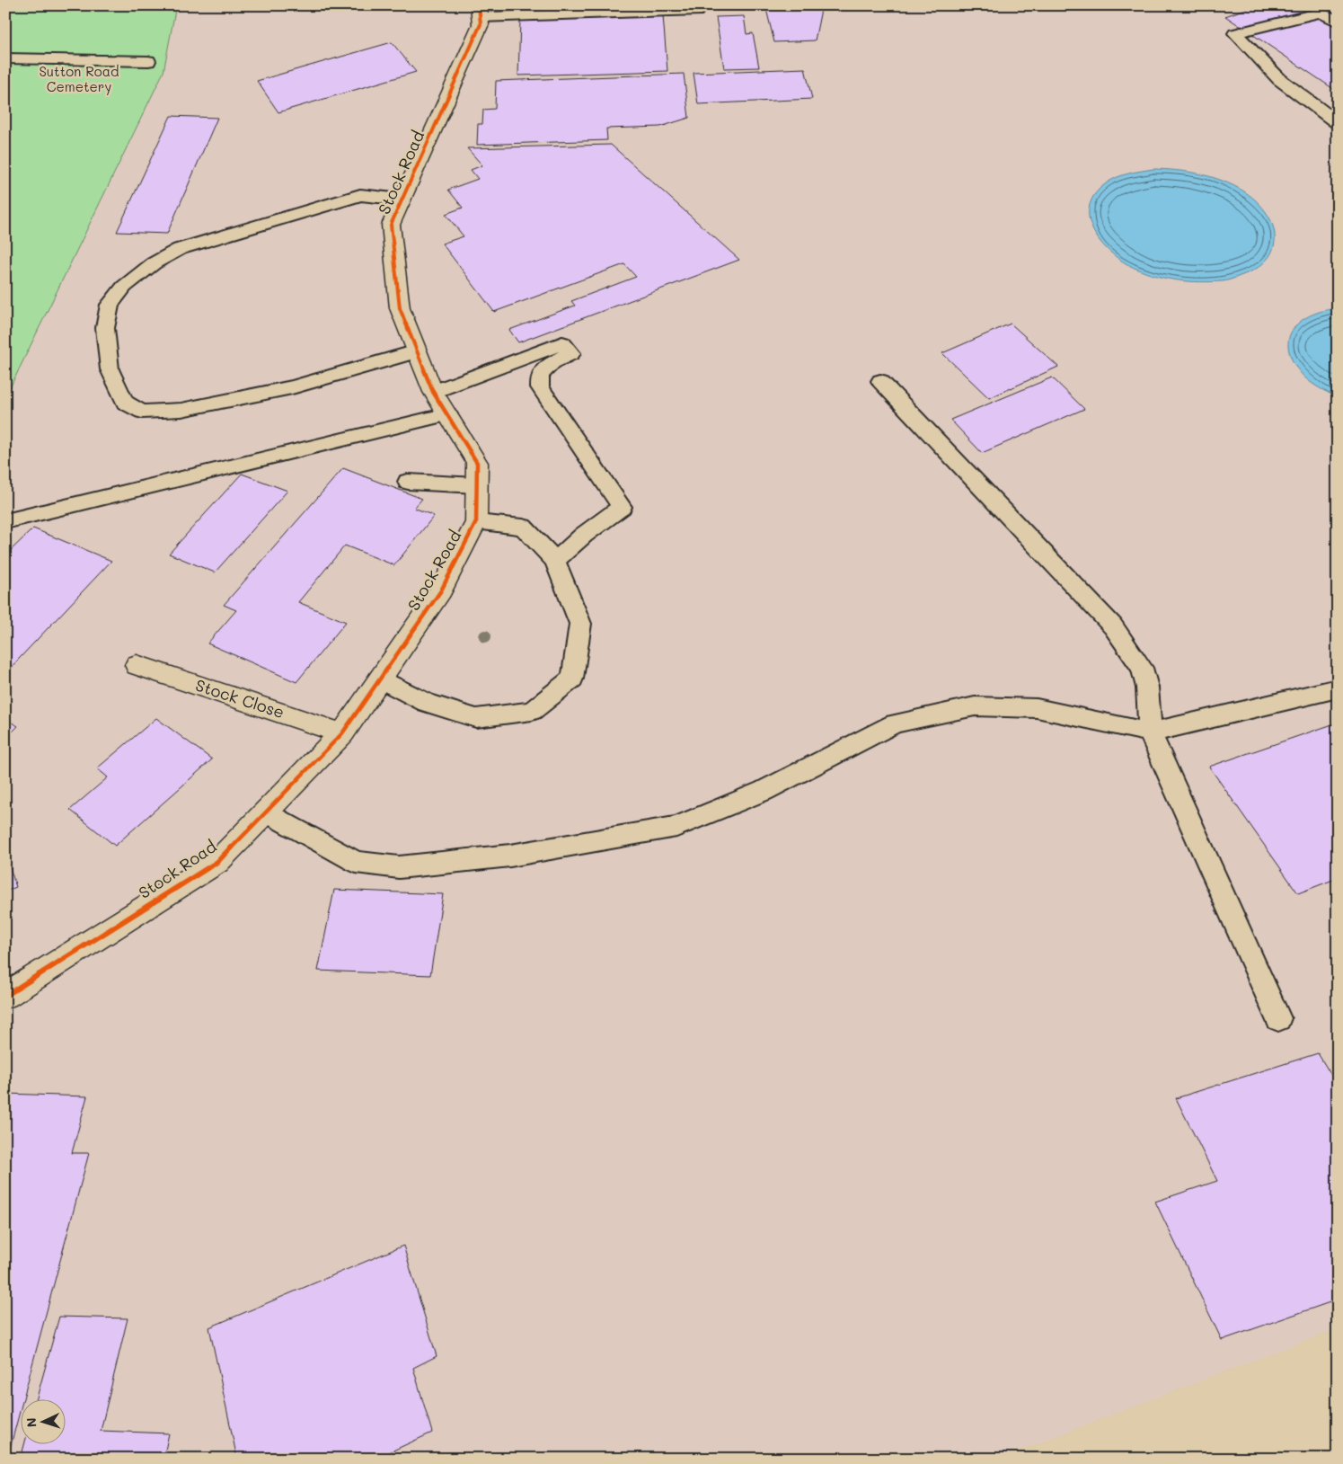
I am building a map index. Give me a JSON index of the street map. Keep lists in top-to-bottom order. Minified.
{"streets":{"street":["Stock Road","Stock Close"]},"crossings":[["Stock Road","Stock Close"]],"parks":["Sutton Road Cemetery"],"north":"left"}
